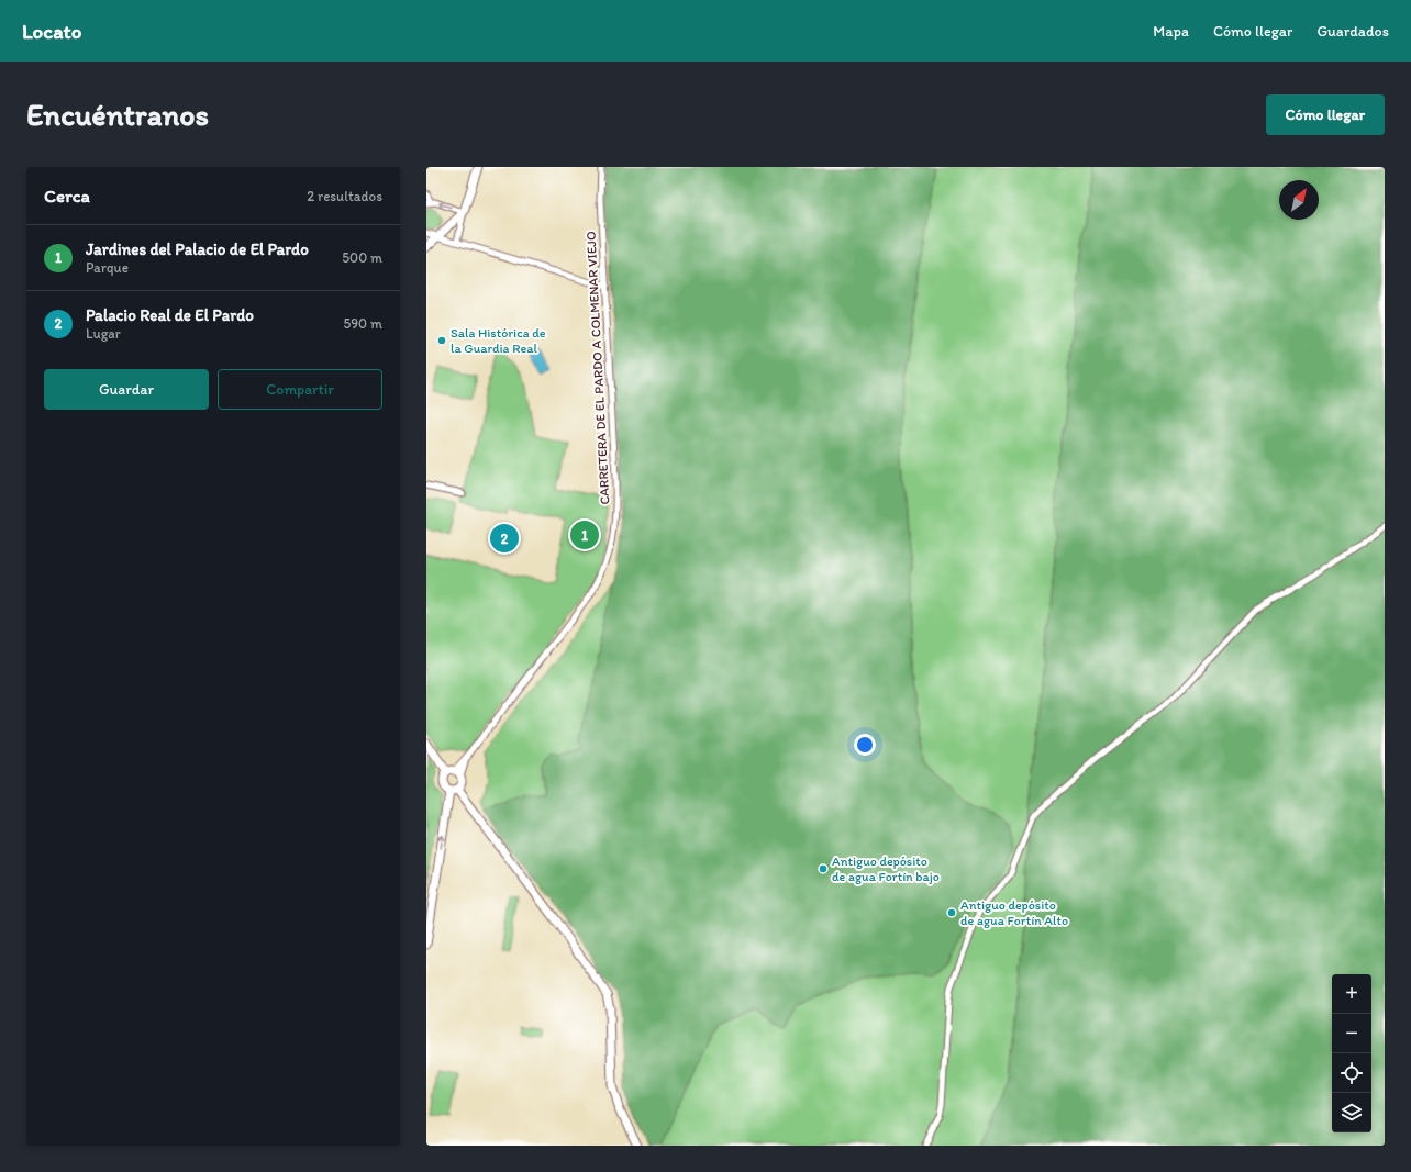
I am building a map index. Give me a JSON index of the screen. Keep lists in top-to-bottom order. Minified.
{"streets":{"street":["CARRETERA DE EL PARDO A COLMENAR VIEJO"]},"places":["Sala Histórica de la Guardia Real","Antiguo depósito de agua Fortín bajo","Antiguo depósito de agua Fortín Alto"],"north":"top right","page":{"header":"Locato","nav":["Mapa","Cómo llegar","Guardados"],"buttons":["Cómo llegar",["Guardar","Compartir"]],"title":"Encuéntranos","heading":["Cerca","2 resultados"],"list":[{"mark":"1","name":"Jardines del Palacio de El Pardo","note":"Parque","value":"500 m"},{"mark":"2","name":"Palacio Real de El Pardo","note":"Lugar","value":"590 m"}],"pins":["1","2"],"map_buttons":["+","−"]}}
